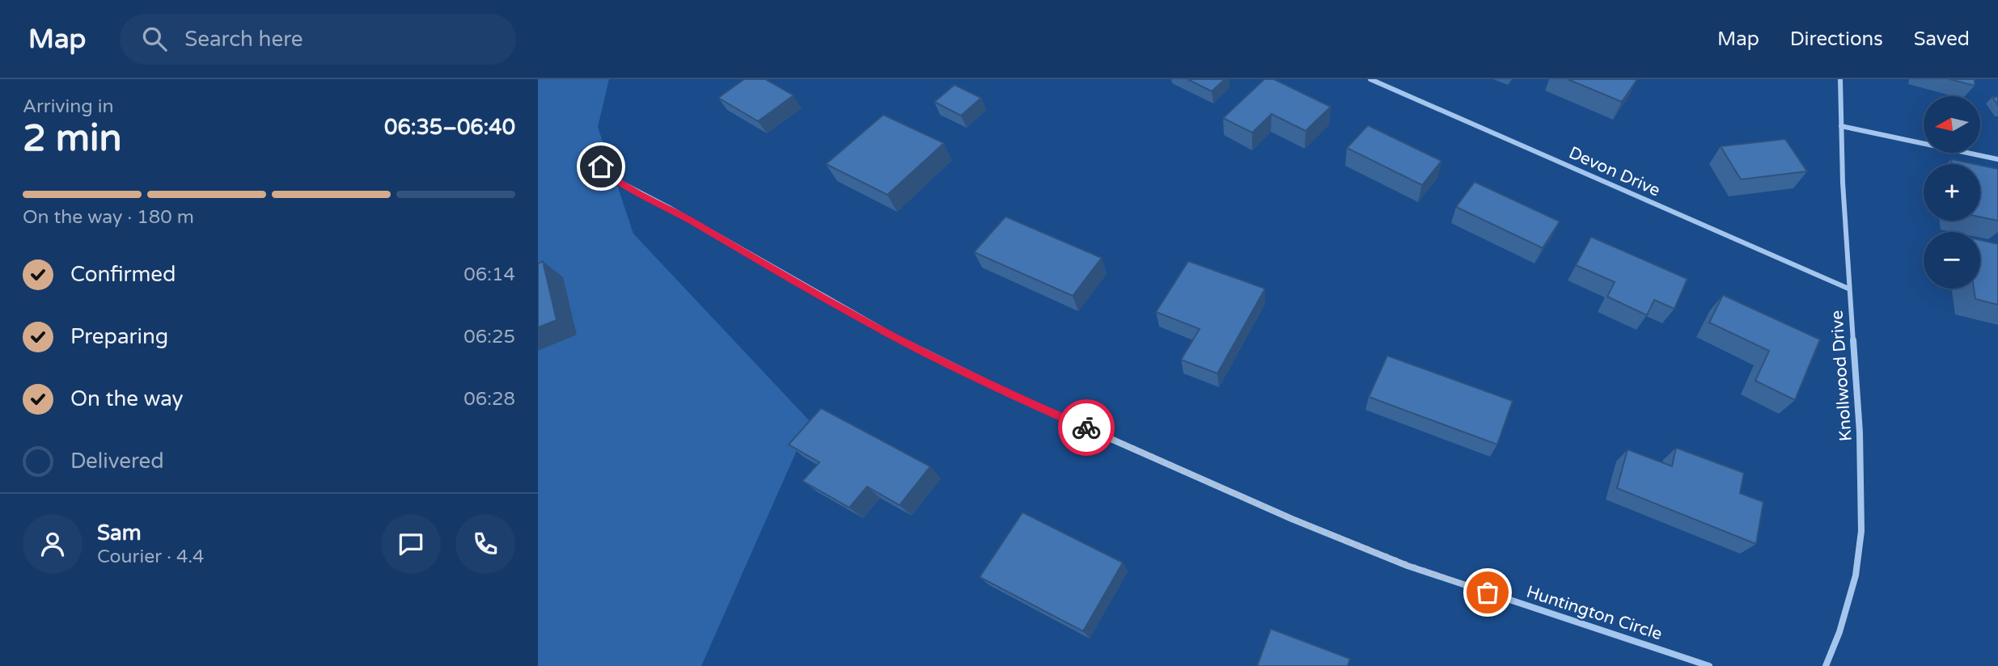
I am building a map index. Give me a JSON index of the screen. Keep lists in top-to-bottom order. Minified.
{"streets":{"street":["Devon Drive","Knollwood Drive","Huntington Circle"]},"crossings":[["Devon Drive","Knollwood Drive"]],"north":"left","page":{"header":"Map","search":"Search here","nav":["Map","Directions","Saved"],"heading":["2 min","Arriving in","06:35–06:40"],"panel":["Sam","Courier · 4.4"],"map_buttons":["+","−"],"bar":"On the way · 180 m","list":[["Confirmed","06:14"],["Preparing","06:25"],["On the way","06:28"],"Delivered"]}}
